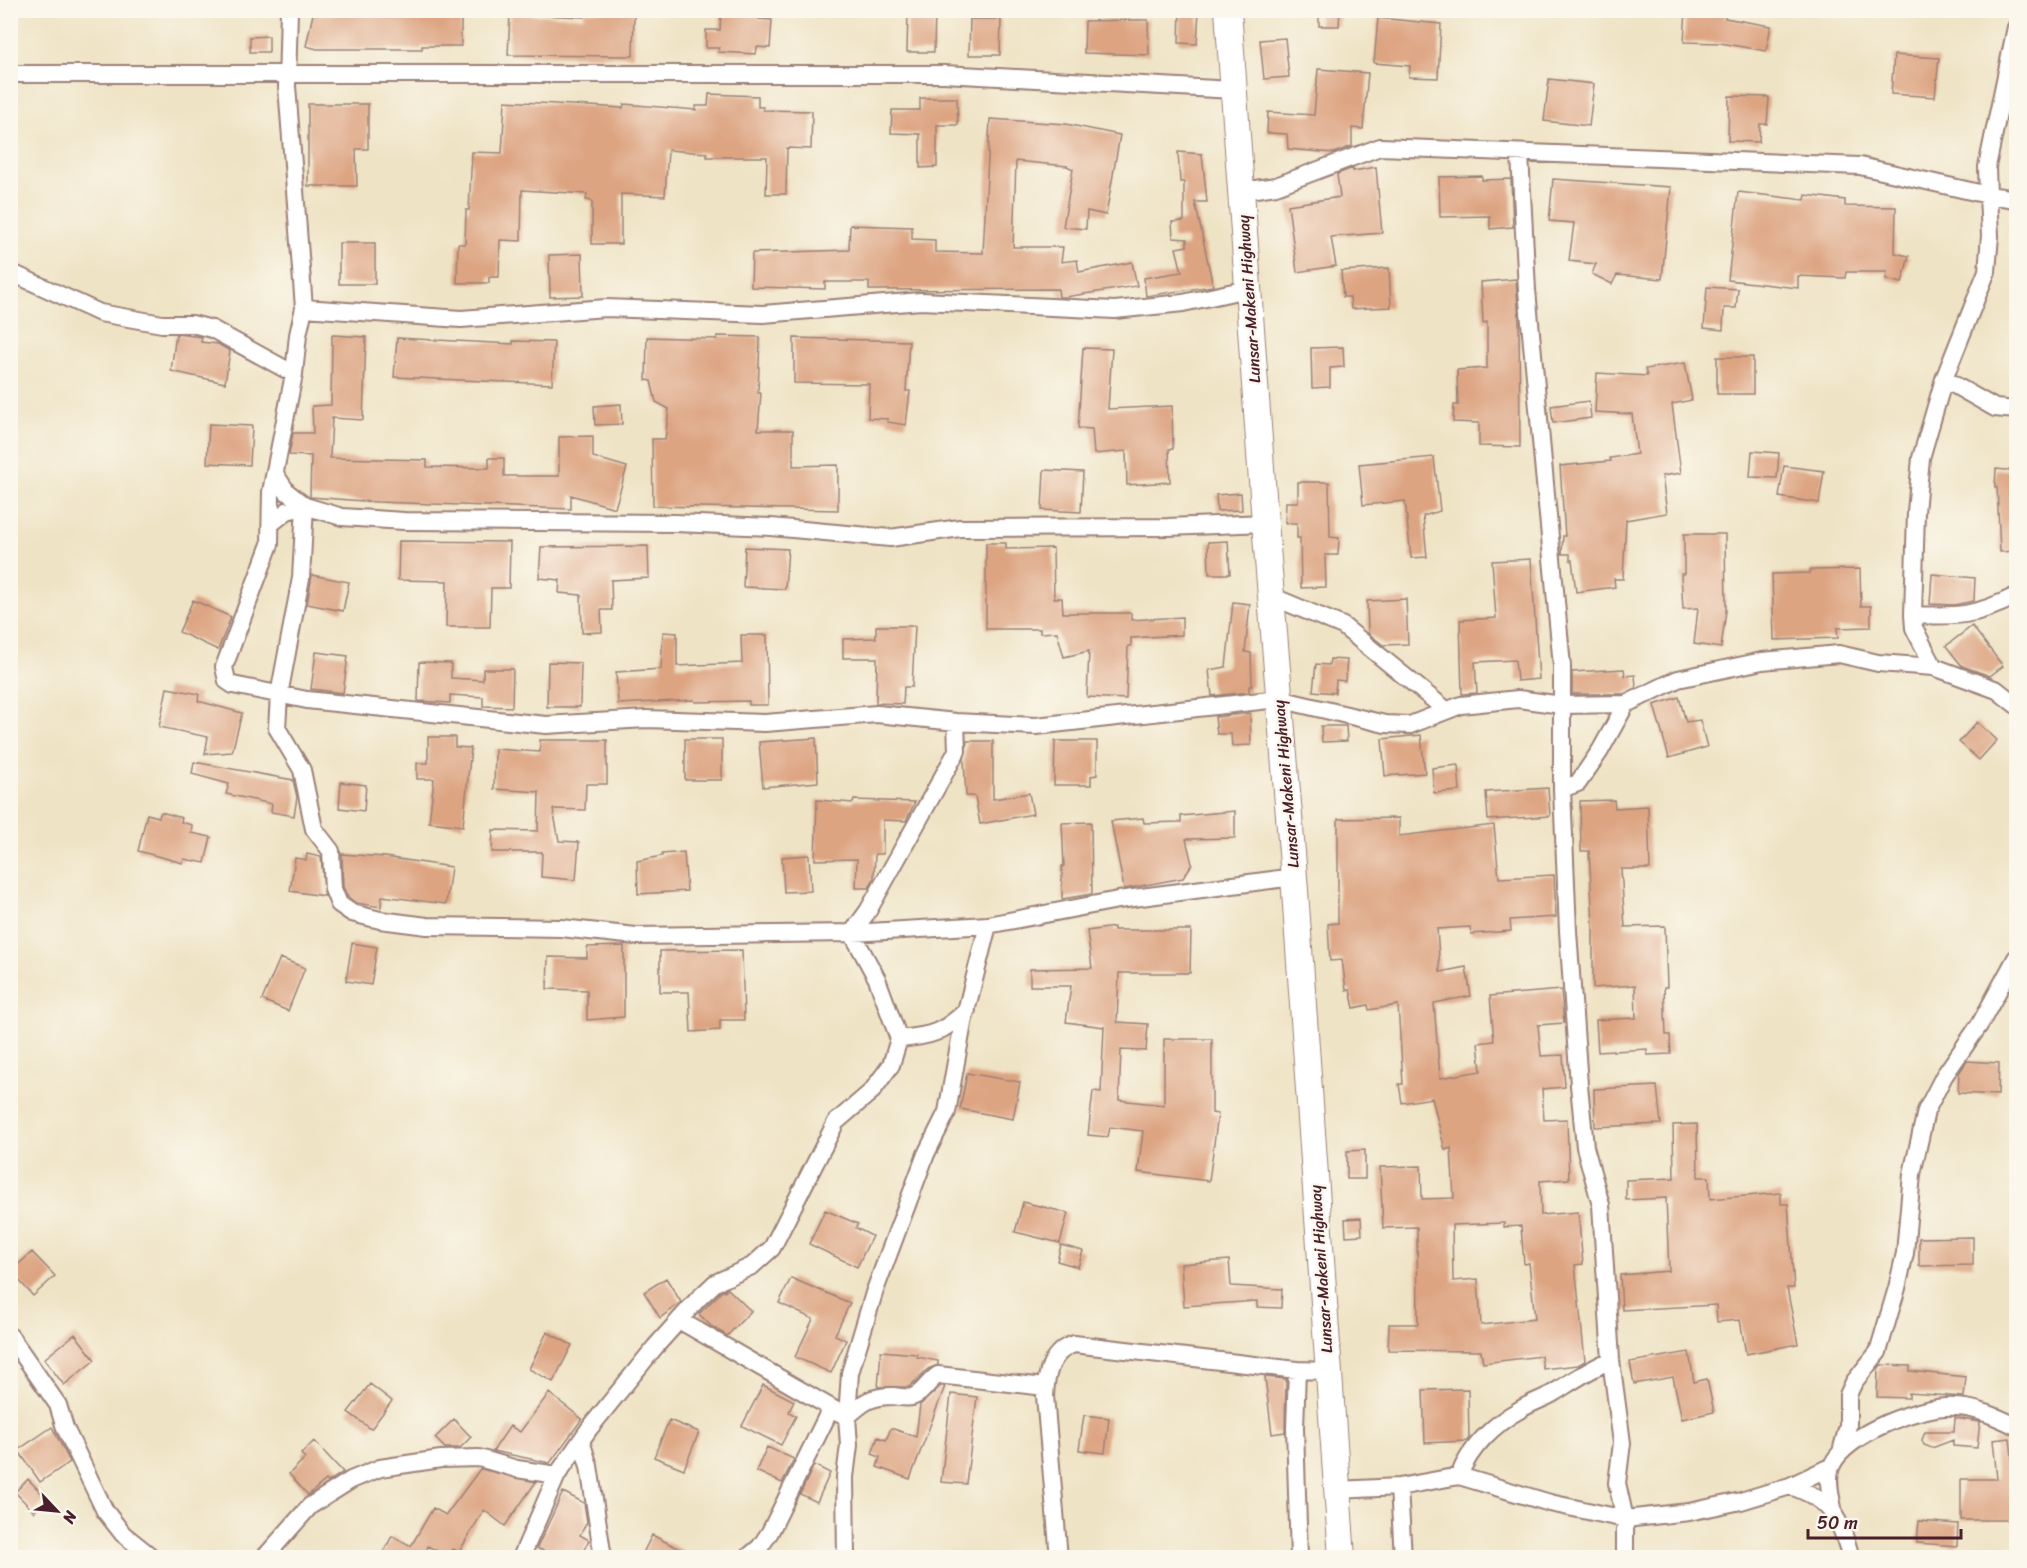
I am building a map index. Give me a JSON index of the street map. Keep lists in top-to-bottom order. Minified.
{"streets":{"main road":["Lunsar-Makeni Highway"]},"scale_bar":"50 m","north":"bottom right"}
